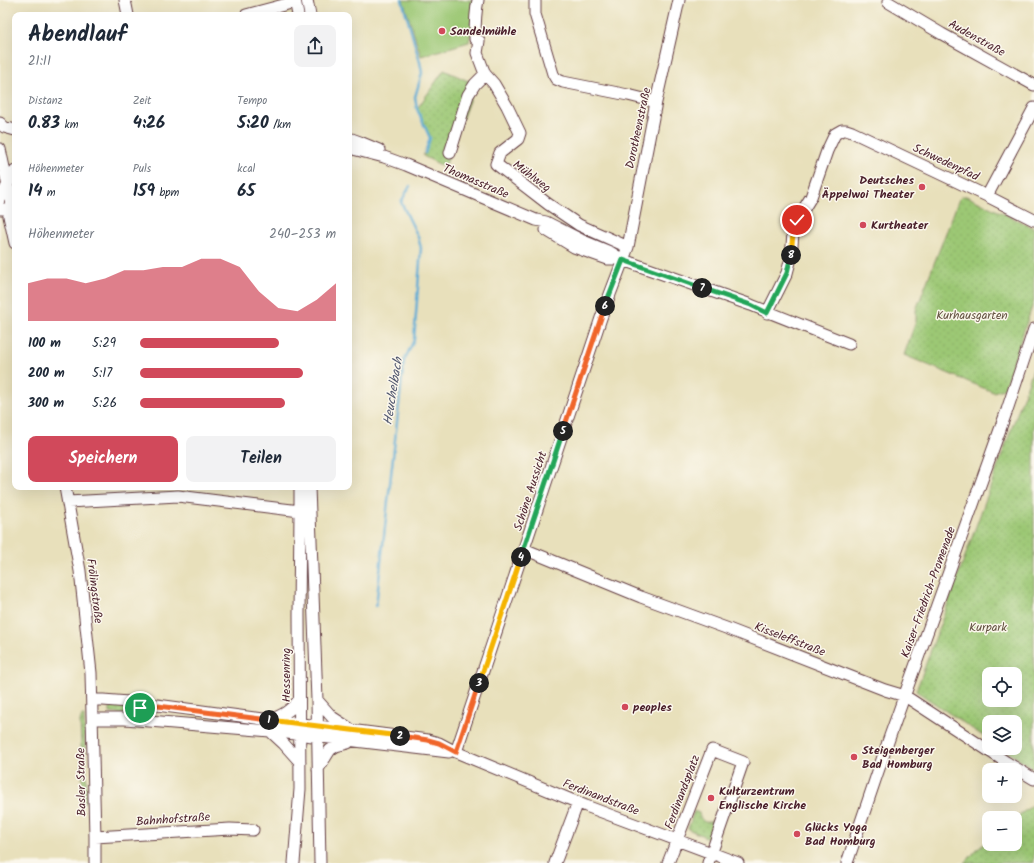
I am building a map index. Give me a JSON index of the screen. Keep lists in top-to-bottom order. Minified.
{"streets":{"street":["Audenstraße","Dorotheenstraße","Schwedenpfad","Mühlweg","Thomasstraße","Schöne Aussicht","Frölingstraße","Kaiser-Friedrich-Promenade","Kisseleffstraße","Hessenring","Basler Straße","Ferdinandsplatz","Ferdinandstraße","Bahnhofstraße"]},"crossings":[["Dorotheenstraße","Mühlweg"],["Dorotheenstraße","Thomasstraße"],["Dorotheenstraße","Schöne Aussicht"],["Schwedenpfad","Thomasstraße"],["Thomasstraße","Schöne Aussicht"],["Schöne Aussicht","Kisseleffstraße"],["Schöne Aussicht","Ferdinandstraße"],["Frölingstraße","Basler Straße"],["Kaiser-Friedrich-Promenade","Kisseleffstraße"],["Basler Straße","Bahnhofstraße"],["Ferdinandsplatz","Ferdinandstraße"]],"water":["Heuchelbach"],"parks":["Kurhausgarten","Kurpark"],"places":["Sandelmühle","Deutsches Äppelwoi Theater","Kurtheater","peoples","Steigenberger Bad Homburg","Kulturzentrum Englische Kirche","Glücks Yoga Bad Homburg"],"page":{"heading":["Abendlauf","21:11"],"stats":[["Distanz","0.83 km"],["Zeit","4:26"],["Tempo","5:20 /km"],["Höhenmeter","14 m"],["Puls","159 bpm"],["kcal","65"]],"chart":["Höhenmeter","240–253 m"],"pins":["8","7","6","5","4","3","1","2"],"list":[{"name":"100 m","note":"5:29"},{"name":"200 m","note":"5:17"},{"name":"300 m","note":"5:26"}],"buttons":["Speichern","Teilen"],"map_buttons":["+","−"]}}
